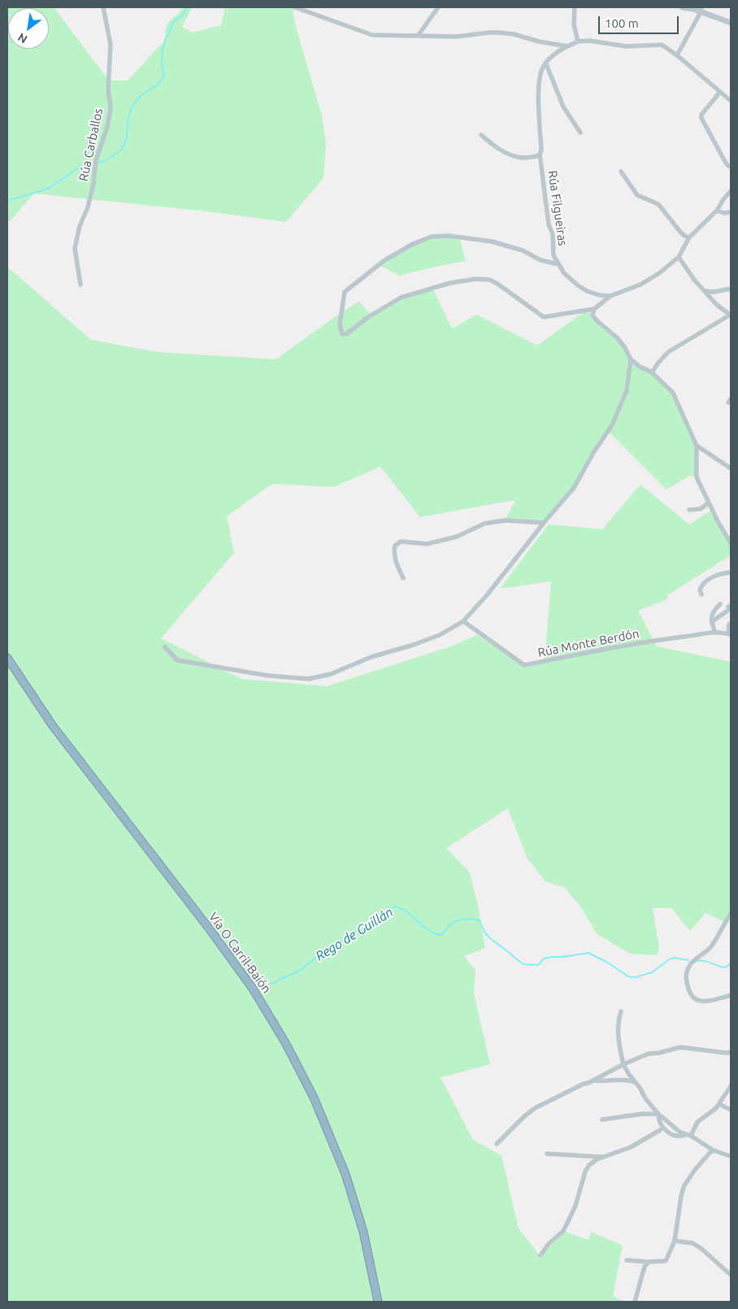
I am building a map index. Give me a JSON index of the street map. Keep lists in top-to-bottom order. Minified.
{"streets":{"highway":["Vía O Carril-Baión"],"street":["Rúa Carballos","Rúa Filgueiras","Rúa Monte Berdón"]},"water":["Rego de Guillán"],"scale_bar":"100 m","north":"bottom left"}
